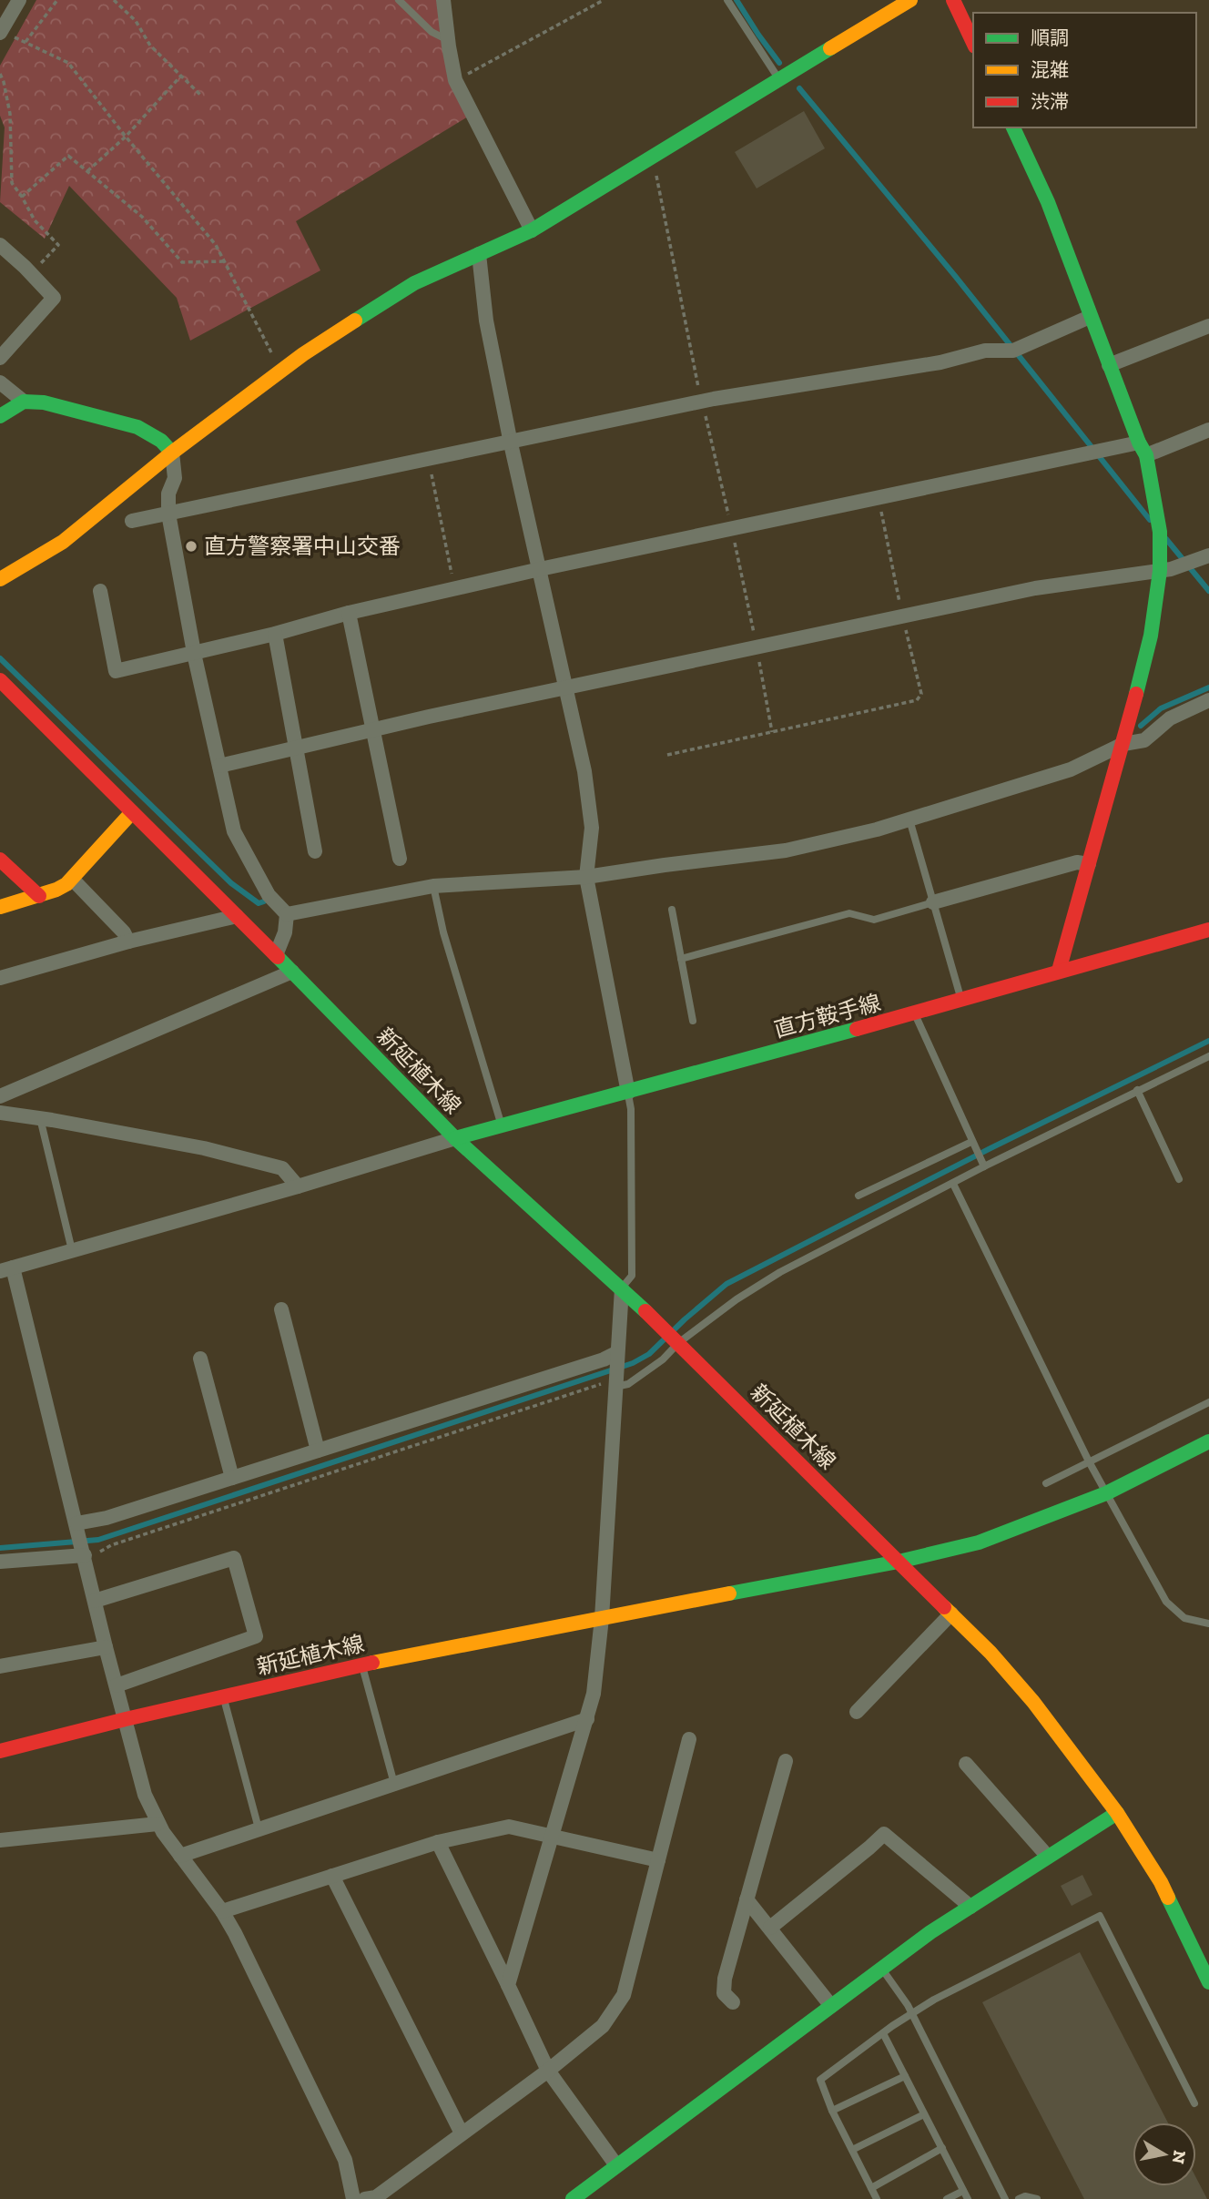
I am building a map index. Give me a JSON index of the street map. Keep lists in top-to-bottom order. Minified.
{"streets":{"street":["直方鞍手線","新延植木線"]},"crossings":[["直方鞍手線","新延植木線"]],"places":["直方警察署中山交番"],"legend":["順調","混雑","渋滞"],"north":"right"}
